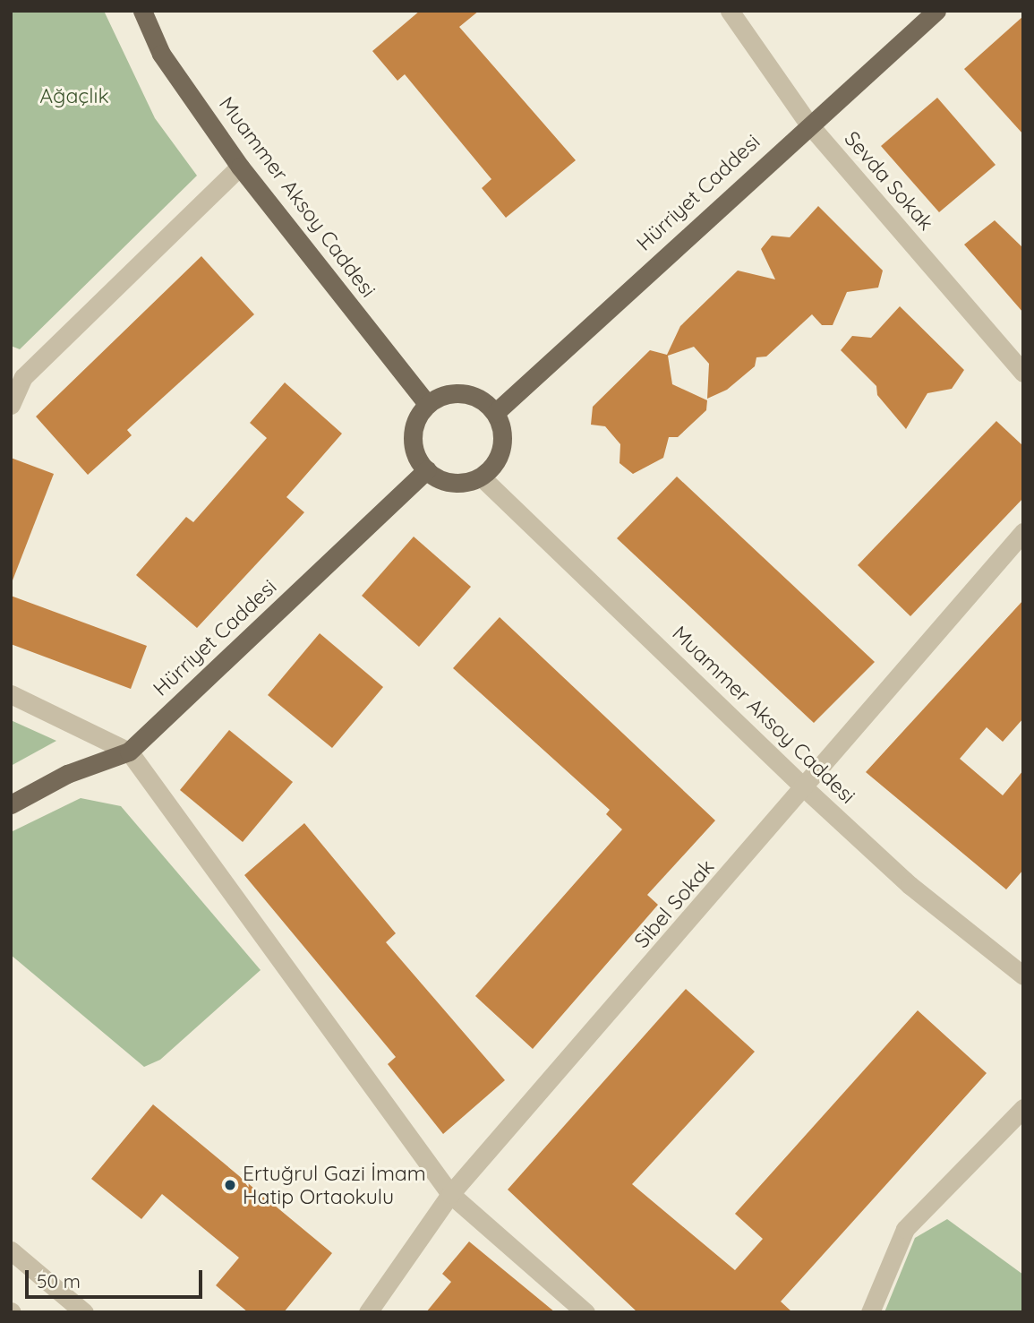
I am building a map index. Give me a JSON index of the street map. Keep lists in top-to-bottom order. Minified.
{"streets":{"main road":["Hürriyet Caddesi","Muammer Aksoy Caddesi"],"street":["Sevda Sokak","Sibel Sokak"]},"crossings":[["Sevda Sokak","Hürriyet Caddesi"],["Hürriyet Caddesi","Muammer Aksoy Caddesi"],["Muammer Aksoy Caddesi","Sibel Sokak"]],"parks":["Ağaçlık"],"places":["Ertuğrul Gazi İmam Hatip Ortaokulu"],"scale_bar":"50 m"}
